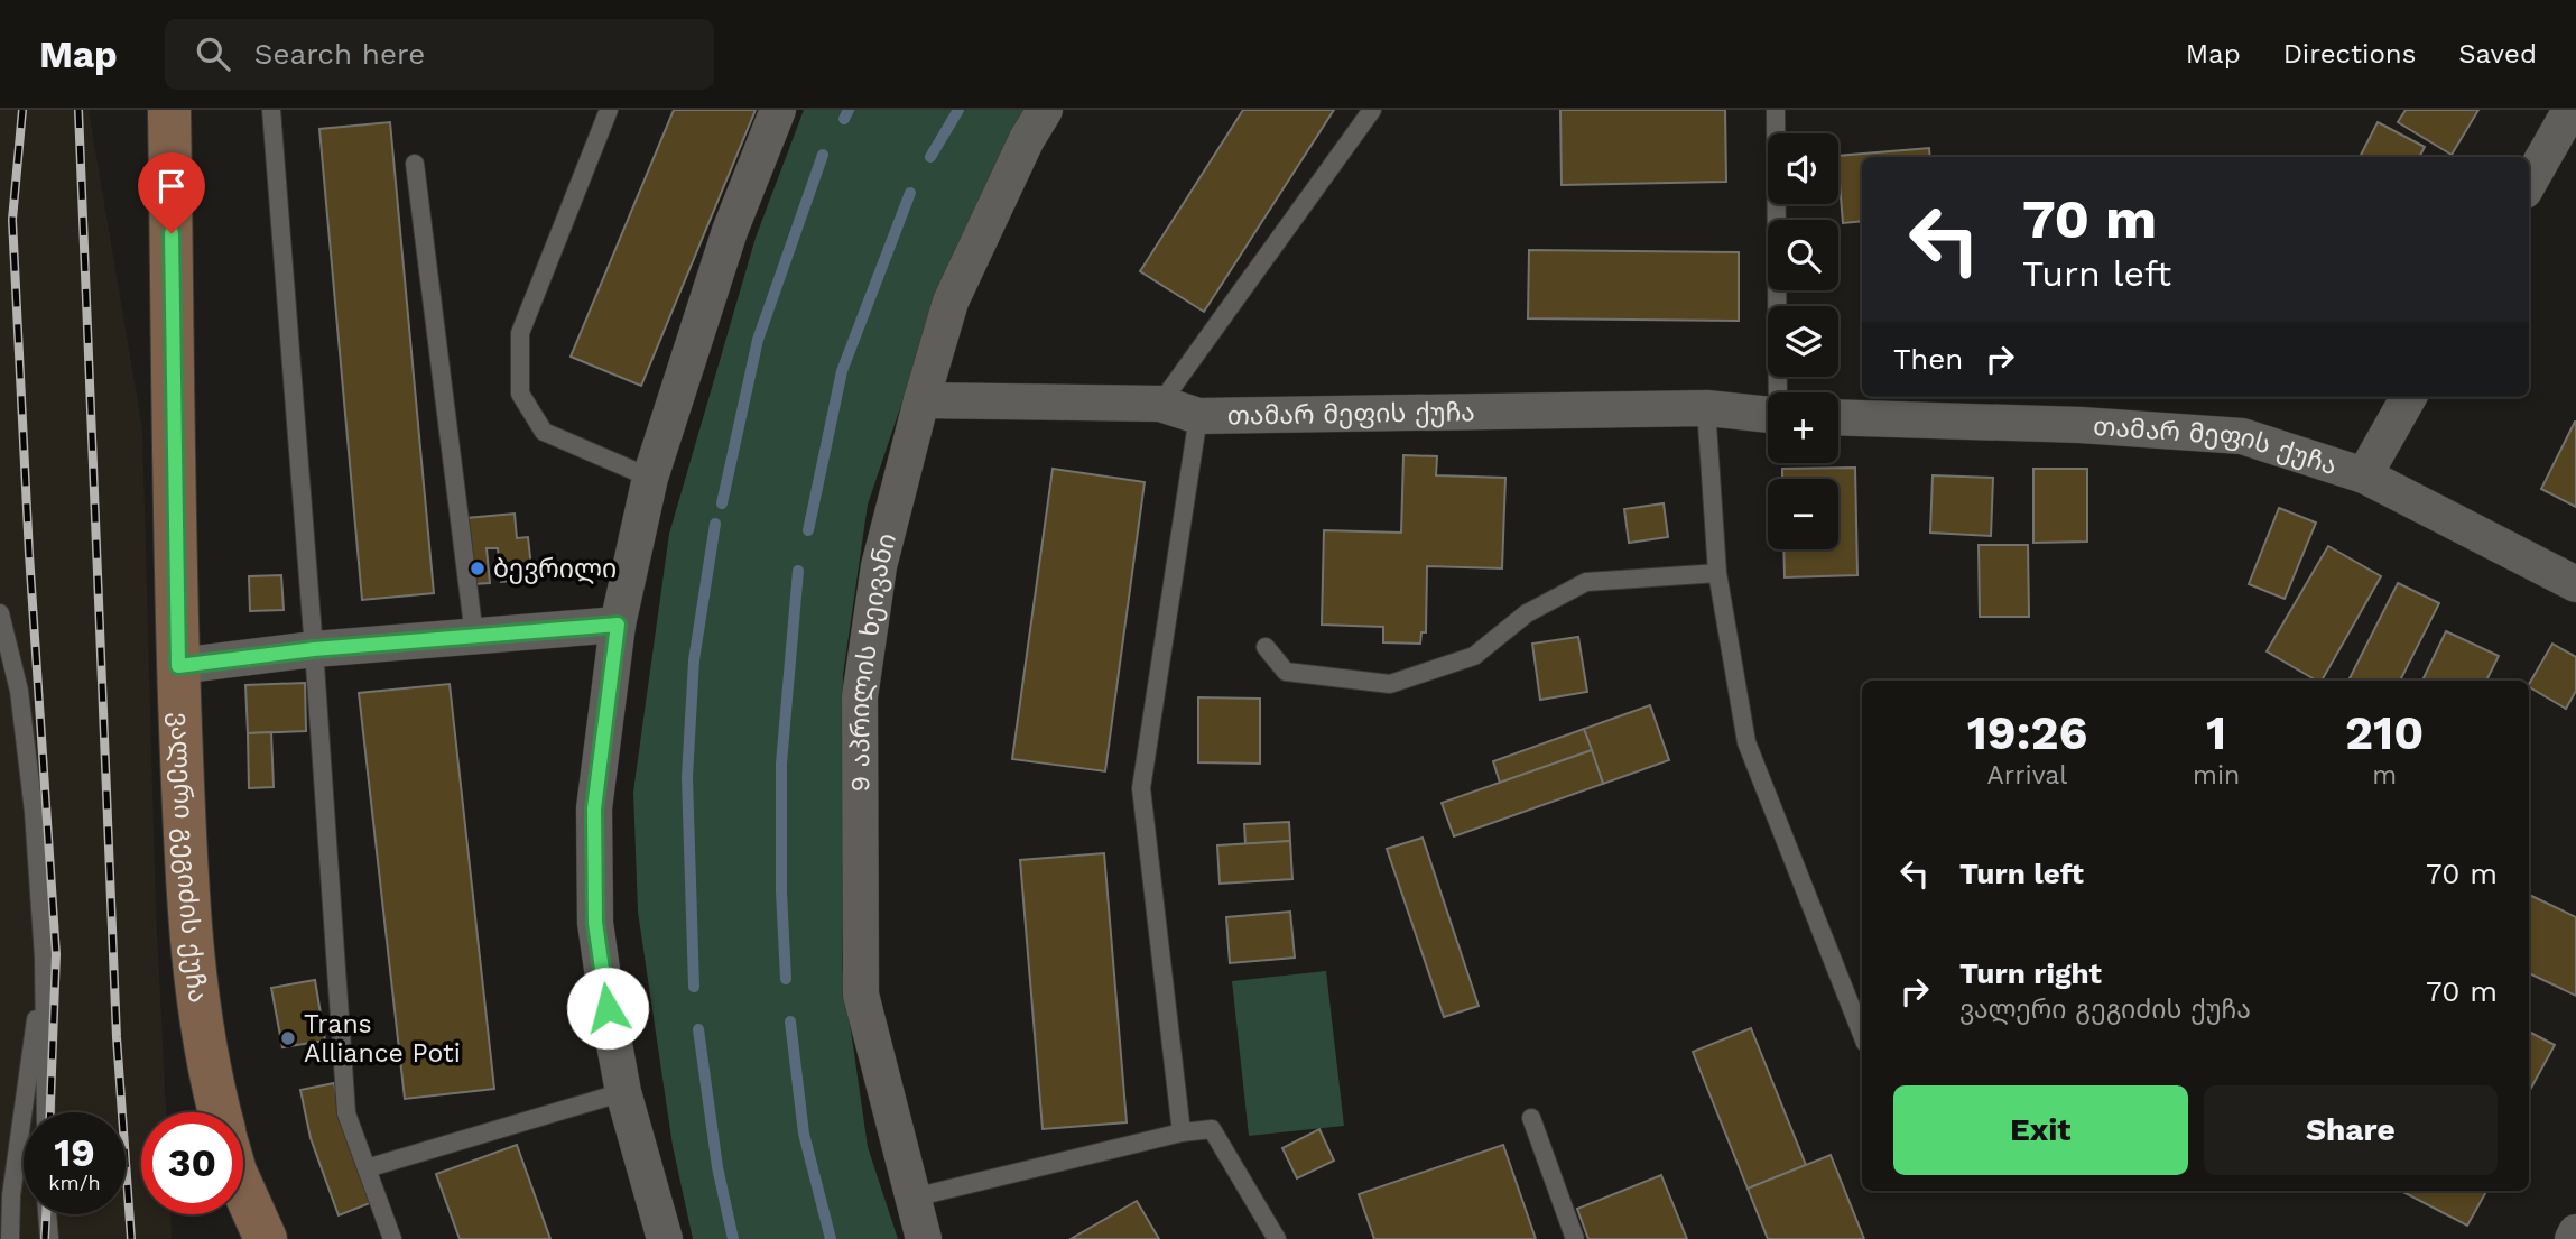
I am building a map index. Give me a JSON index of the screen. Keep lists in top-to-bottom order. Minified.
{"streets":{"street":["თამარ მეფის ქუჩა","9 აპრილის ხეივანი","ვალერი გეგიძის ქუჩა"]},"crossings":[["თამარ მეფის ქუჩა","9 აპრილის ხეივანი"]],"places":["ბევრილი","Trans Alliance Poti"],"page":{"header":"Map","search":"Search here","nav":["Map","Directions","Saved"],"map_buttons":["+","−"],"turn":["70 m","Turn left"],"then":"Then","eta":["19:26","Arrival","1","min","210","m"],"list":[{"name":"Turn left","value":"70 m"},{"name":"Turn right","note":"ვალერი გეგიძის ქუჩა","value":"70 m"}],"buttons":["Exit","Share"],"speed":"19 km/h","limit":"30"}}
